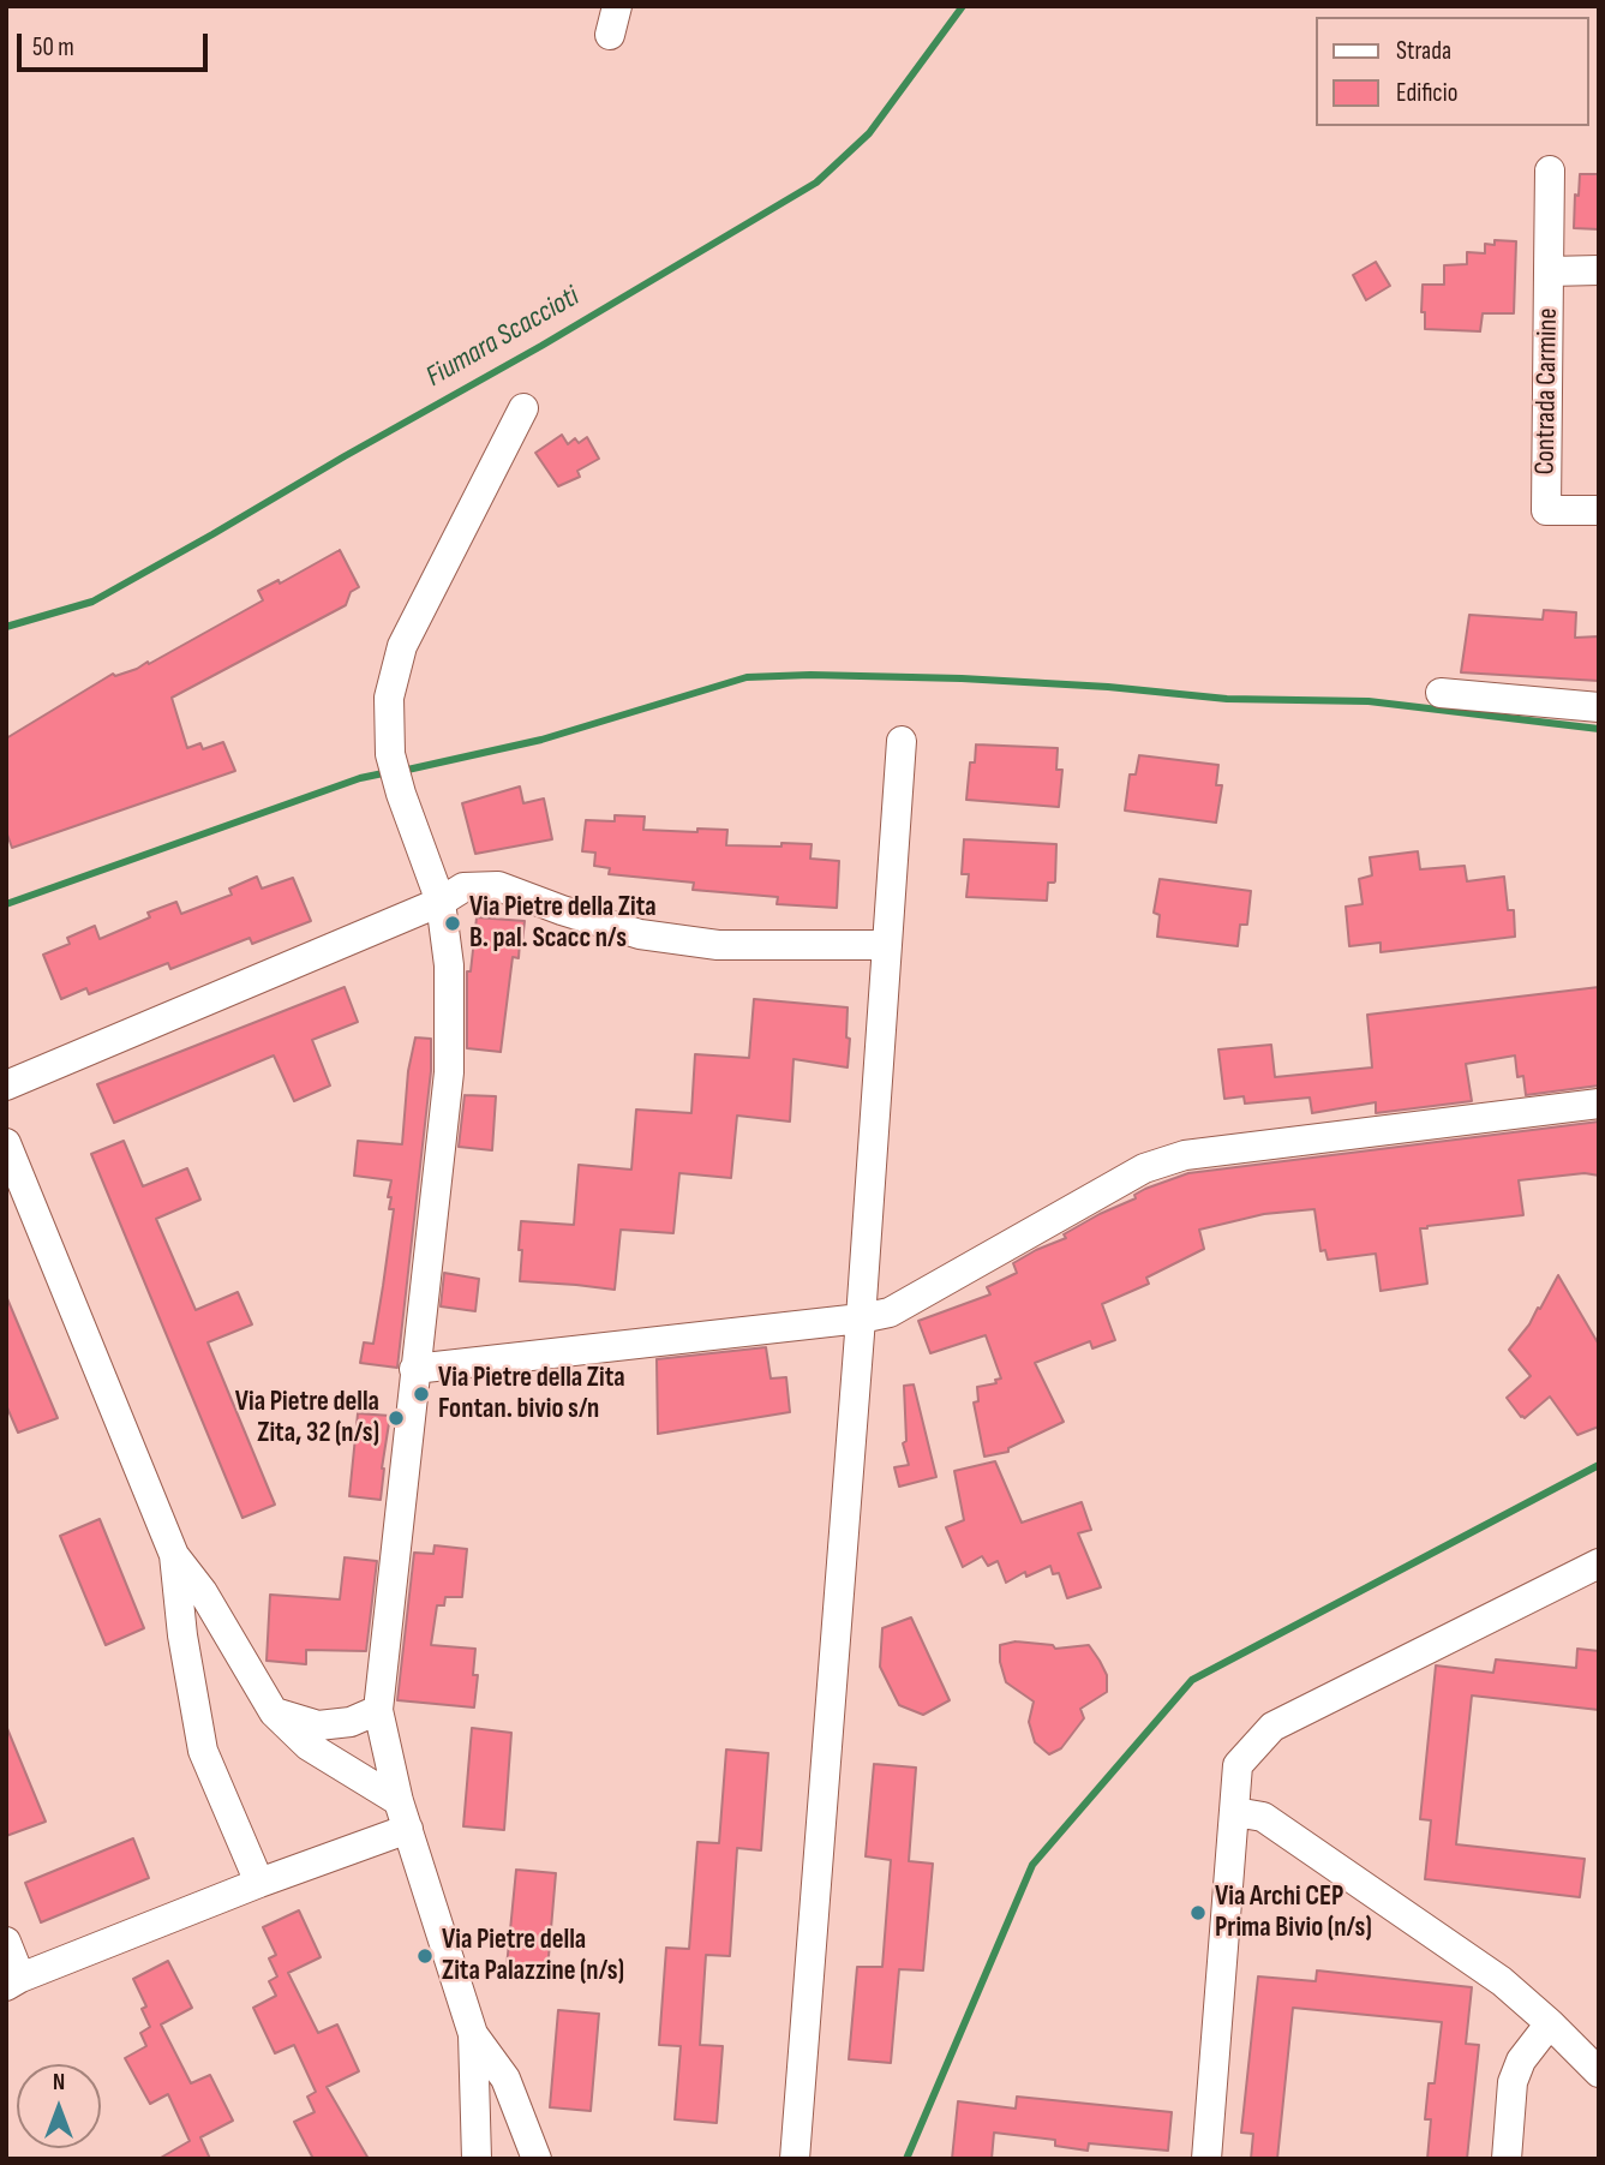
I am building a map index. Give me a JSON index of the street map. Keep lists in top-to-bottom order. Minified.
{"streets":{"street":["Contrada Carmine"]},"water":["Fiumara Scaccioti"],"places":["Via Pietre della Zita B. pal. Scacc n/s","Via Pietre della Zita Fontan. bivio s/n","Via Pietre della Zita, 32 (n/s)","Via Archi CEP Prima Bivio (n/s)","Via Pietre della Zita Palazzine (n/s)"],"legend":["Strada","Edificio"],"scale_bar":"50 m","north":"top"}
